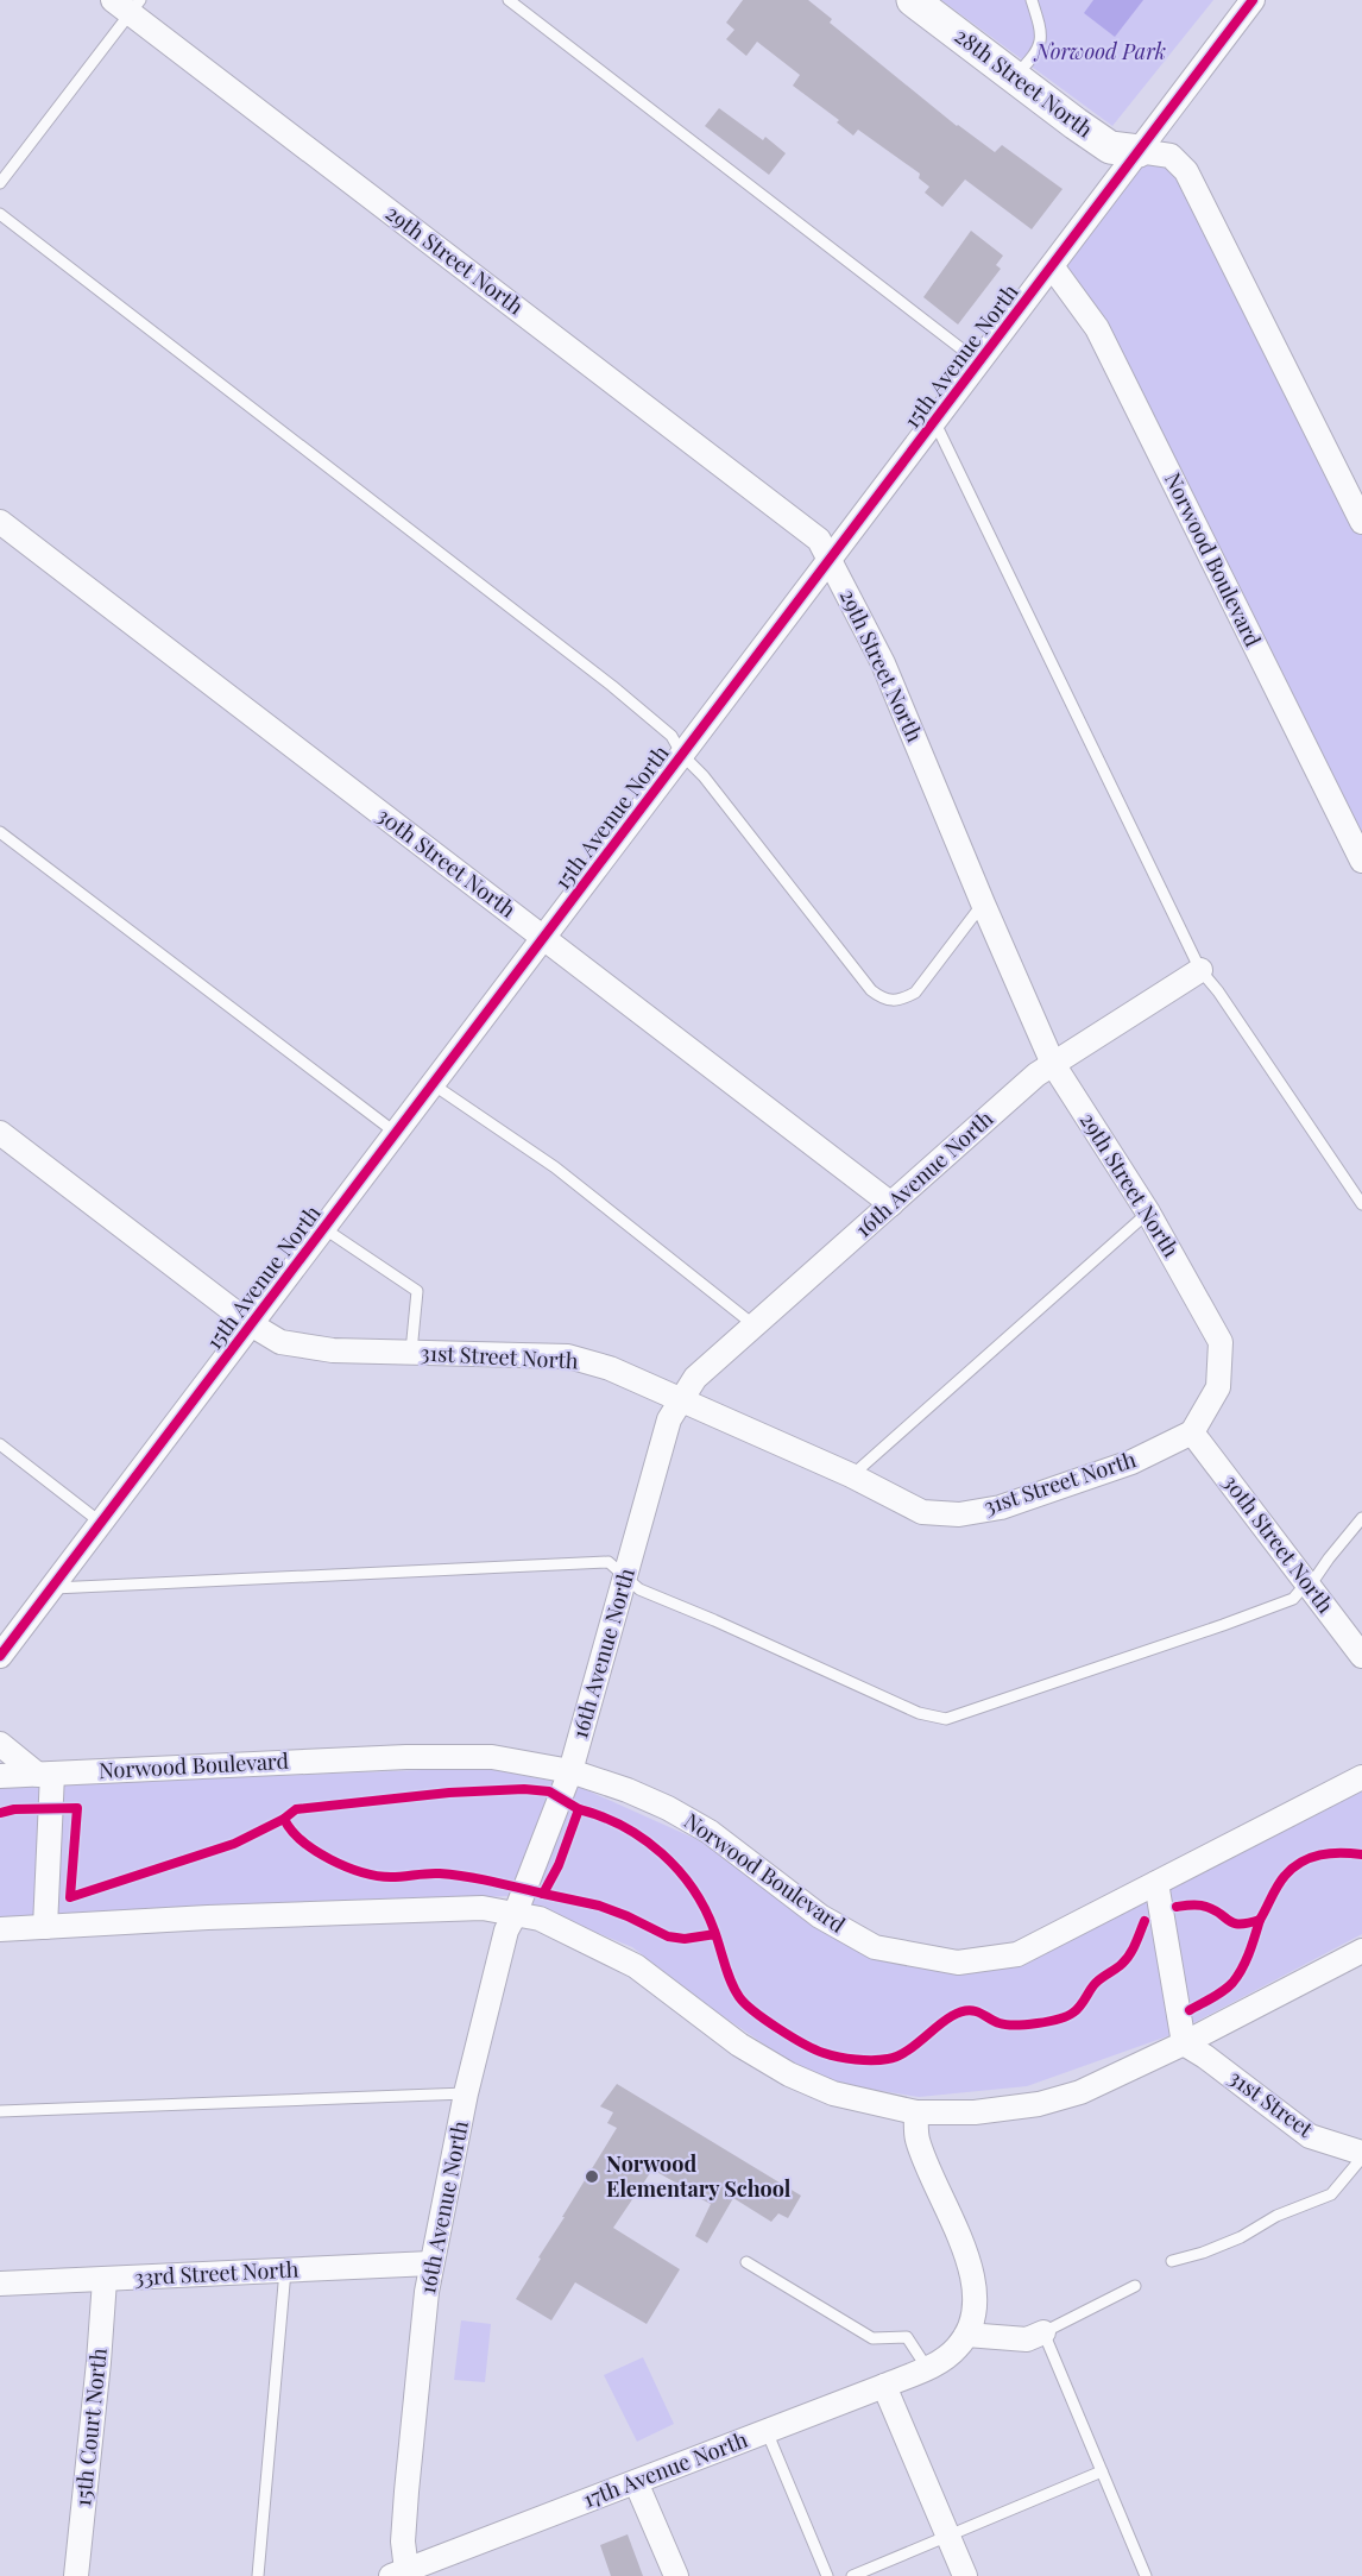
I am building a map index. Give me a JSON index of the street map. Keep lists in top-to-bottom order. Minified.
{"streets":{"street":["28th Street North","29th Street North","15th Avenue North","Norwood Boulevard","30th Street North","16th Avenue North","31st Street North","31st Street","33rd Street North","15th Court North","17th Avenue North"]},"crossings":[["28th Street North","15th Avenue North"],["29th Street North","15th Avenue North"],["29th Street North","30th Street North"],["29th Street North","16th Avenue North"],["29th Street North","31st Street North"],["15th Avenue North","Norwood Boulevard"],["15th Avenue North","30th Street North"],["15th Avenue North","31st Street North"],["Norwood Boulevard","16th Avenue North"],["30th Street North","16th Avenue North"],["30th Street North","31st Street North"],["16th Avenue North","31st Street North"],["16th Avenue North","33rd Street North"],["16th Avenue North","17th Avenue North"],["33rd Street North","15th Court North"]],"parks":["Norwood Park"],"places":["Norwood Elementary School"]}
